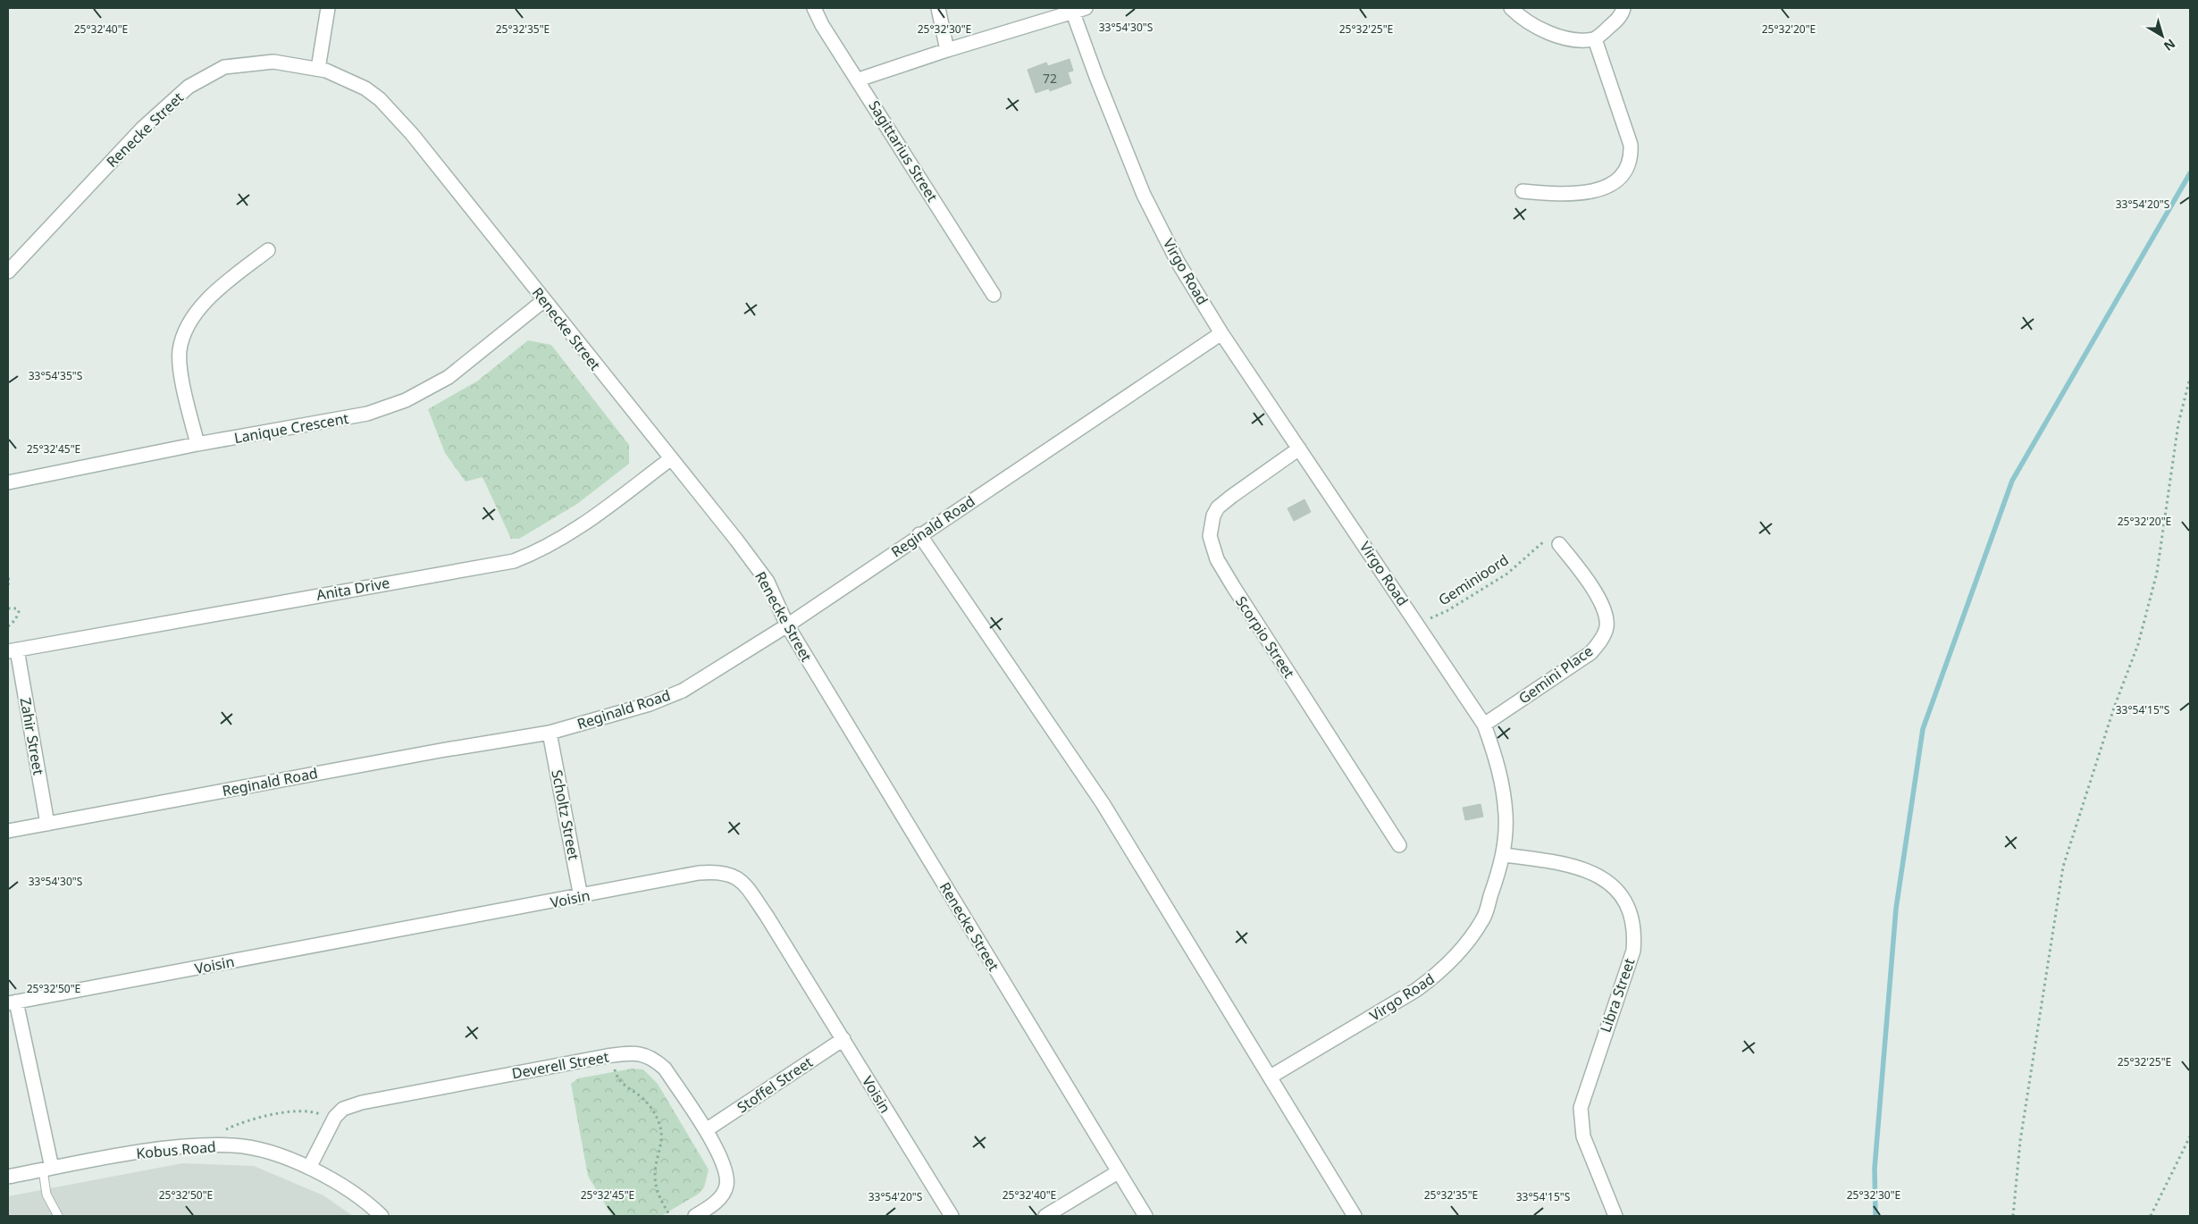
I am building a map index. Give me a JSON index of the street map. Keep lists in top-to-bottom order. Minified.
{"streets":{"street":["Renecke Street","Sagittarius Street","Virgo Road","Lanique Crescent","Reginald Road","Anita Drive","Scorpio Street","Gemini Place","Zahir Street","Scholtz Street","Voisin","Libra Street","Deverell Street","Stoffel Street","Kobus Road"],"path":["Geminioord"]},"crossings":[["Renecke Street","Lanique Crescent"],["Renecke Street","Reginald Road"],["Renecke Street","Anita Drive"],["Virgo Road","Reginald Road"],["Virgo Road","Geminioord"],["Virgo Road","Scorpio Street"],["Virgo Road","Gemini Place"],["Virgo Road","Libra Street"],["Reginald Road","Zahir Street"],["Reginald Road","Scholtz Street"],["Geminioord","Gemini Place"],["Anita Drive","Zahir Street"],["Scholtz Street","Voisin"],["Voisin","Stoffel Street"],["Deverell Street","Stoffel Street"],["Deverell Street","Kobus Road"]],"house_numbers":["72"],"north":"bottom right","coordinates":["33°54'30\"S","25°32'40\"E","25°32'35\"E","25°32'30\"E","25°32'25\"E","25°32'20\"E","33°54'20\"S","33°54'35\"S","25°32'45\"E","33°54'15\"S","25°32'50\"E"]}
